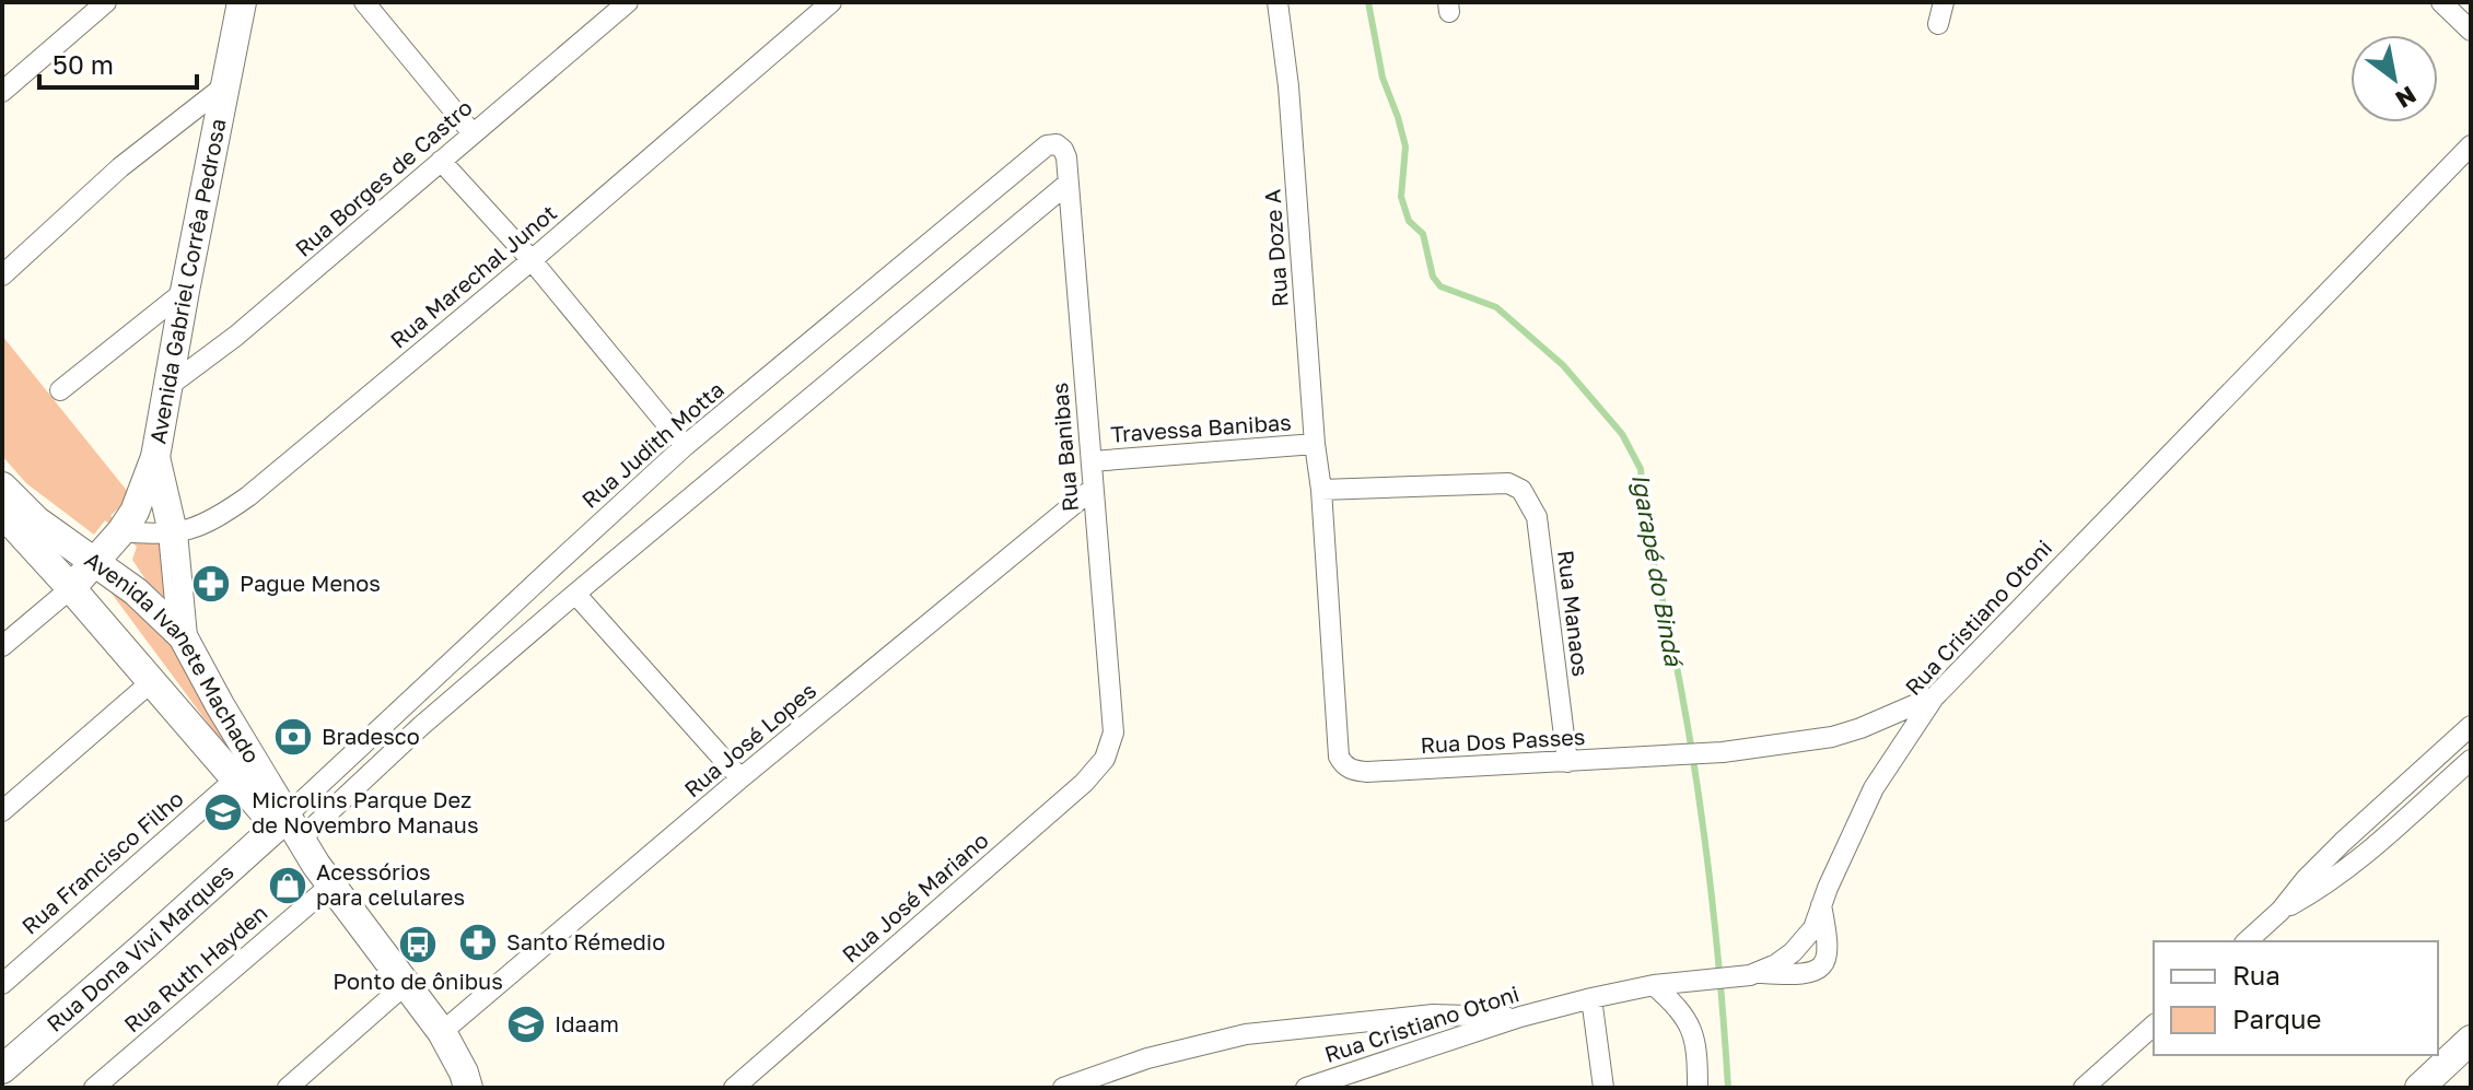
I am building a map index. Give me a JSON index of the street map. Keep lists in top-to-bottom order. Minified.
{"streets":{"street":["Rua Borges de Castro","Rua Doze A","Rua Marechal Junot","Avenida Gabriel Corrêa Pedrosa","Travessa Banibas","Rua Judith Motta","Rua Banibas","Rua Manaos","Rua Cristiano Otoni","Avenida Ivanete Machado","Rua José Lopes","Rua Dos Passes","Rua Francisco Filho","Rua José Mariano","Rua Dona Vivi Marques","Rua Ruth Hayden"]},"crossings":[["Rua Borges de Castro","Avenida Gabriel Corrêa Pedrosa"],["Rua Doze A","Travessa Banibas"],["Rua Doze A","Rua Manaos"],["Rua Doze A","Rua Dos Passes"],["Rua Marechal Junot","Avenida Gabriel Corrêa Pedrosa"],["Avenida Gabriel Corrêa Pedrosa","Avenida Ivanete Machado"],["Travessa Banibas","Rua Banibas"],["Rua Judith Motta","Rua Banibas"],["Rua Judith Motta","Avenida Ivanete Machado"],["Rua Judith Motta","Rua Dona Vivi Marques"],["Rua Banibas","Rua José Lopes"],["Rua Banibas","Rua José Mariano"],["Rua Manaos","Rua Dos Passes"],["Rua Cristiano Otoni","Rua Dos Passes"],["Avenida Ivanete Machado","Rua José Lopes"],["Avenida Ivanete Machado","Rua Francisco Filho"],["Avenida Ivanete Machado","Rua Dona Vivi Marques"],["Avenida Ivanete Machado","Rua Ruth Hayden"]],"water":["Igarapé do Bindá"],"places":{"pharmacy":["Pague Menos","Santo Rémedio"],"bank":["Bradesco"],"school or university":["Microlins Parque Dez de Novembro Manaus","Idaam"],"shop":["Acessórios para celulares"],"bus stop":["Ponto de ônibus"]},"legend":["Rua","Parque"],"scale_bar":"50 m","north":"bottom right"}
